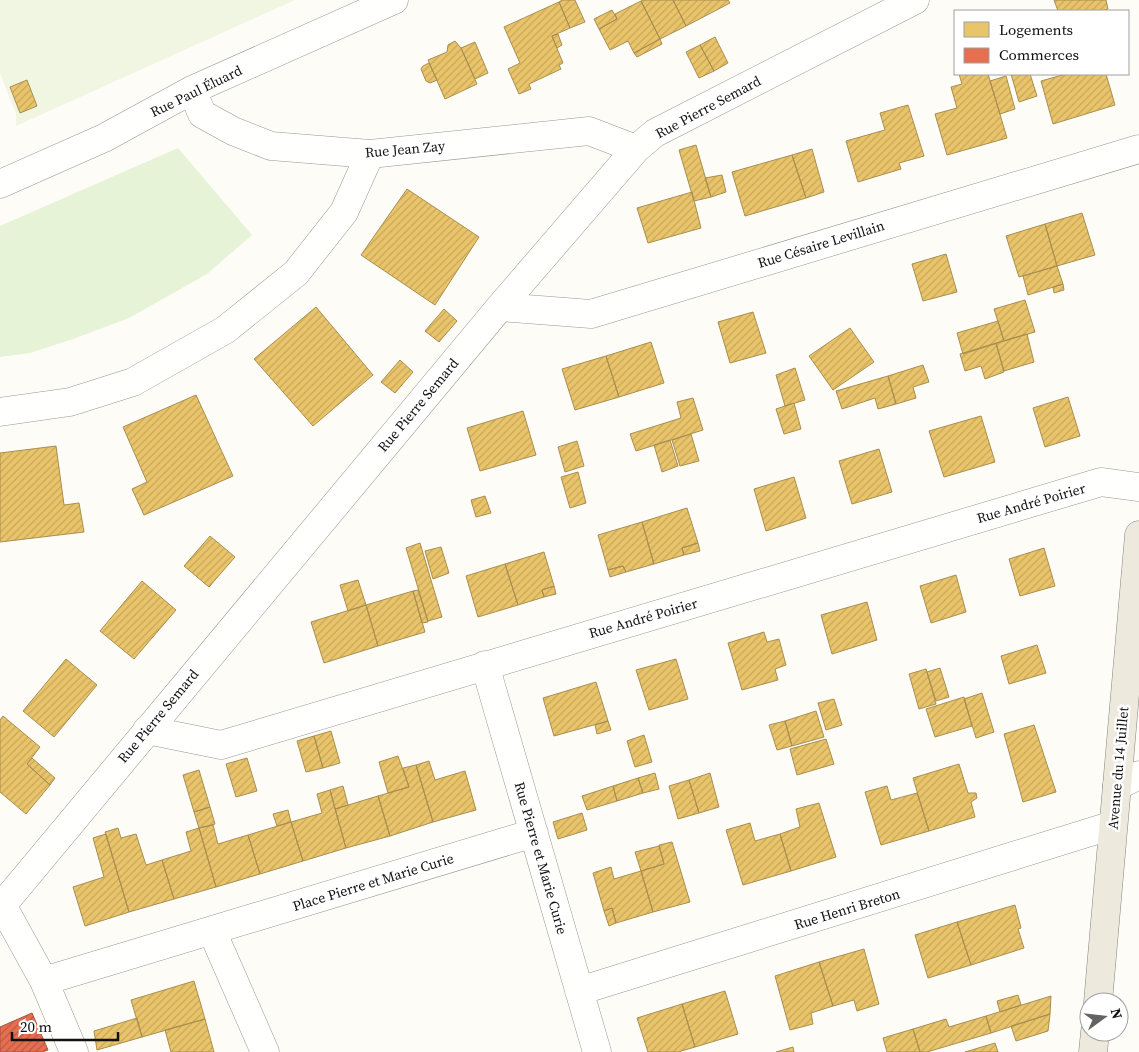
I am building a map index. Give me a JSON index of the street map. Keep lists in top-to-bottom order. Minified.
{"streets":{"main road":["Avenue du 14 Juillet"],"street":["Rue Paul Éluard","Rue Pierre Semard","Rue Jean Zay","Rue Césaire Levillain","Rue André Poirier","Rue Pierre et Marie Curie","Place Pierre et Marie Curie","Rue Henri Breton"]},"crossings":[["Rue Paul Éluard","Rue Jean Zay"],["Rue Pierre Semard","Rue Jean Zay"],["Rue Pierre Semard","Rue Césaire Levillain"],["Rue Pierre Semard","Rue André Poirier"],["Rue André Poirier","Rue Pierre et Marie Curie"],["Avenue du 14 Juillet","Rue Henri Breton"],["Rue Pierre et Marie Curie","Place Pierre et Marie Curie"],["Rue Pierre et Marie Curie","Rue Henri Breton"]],"legend":["Logements","Commerces"],"scale_bar":"20 m","north":"right"}
